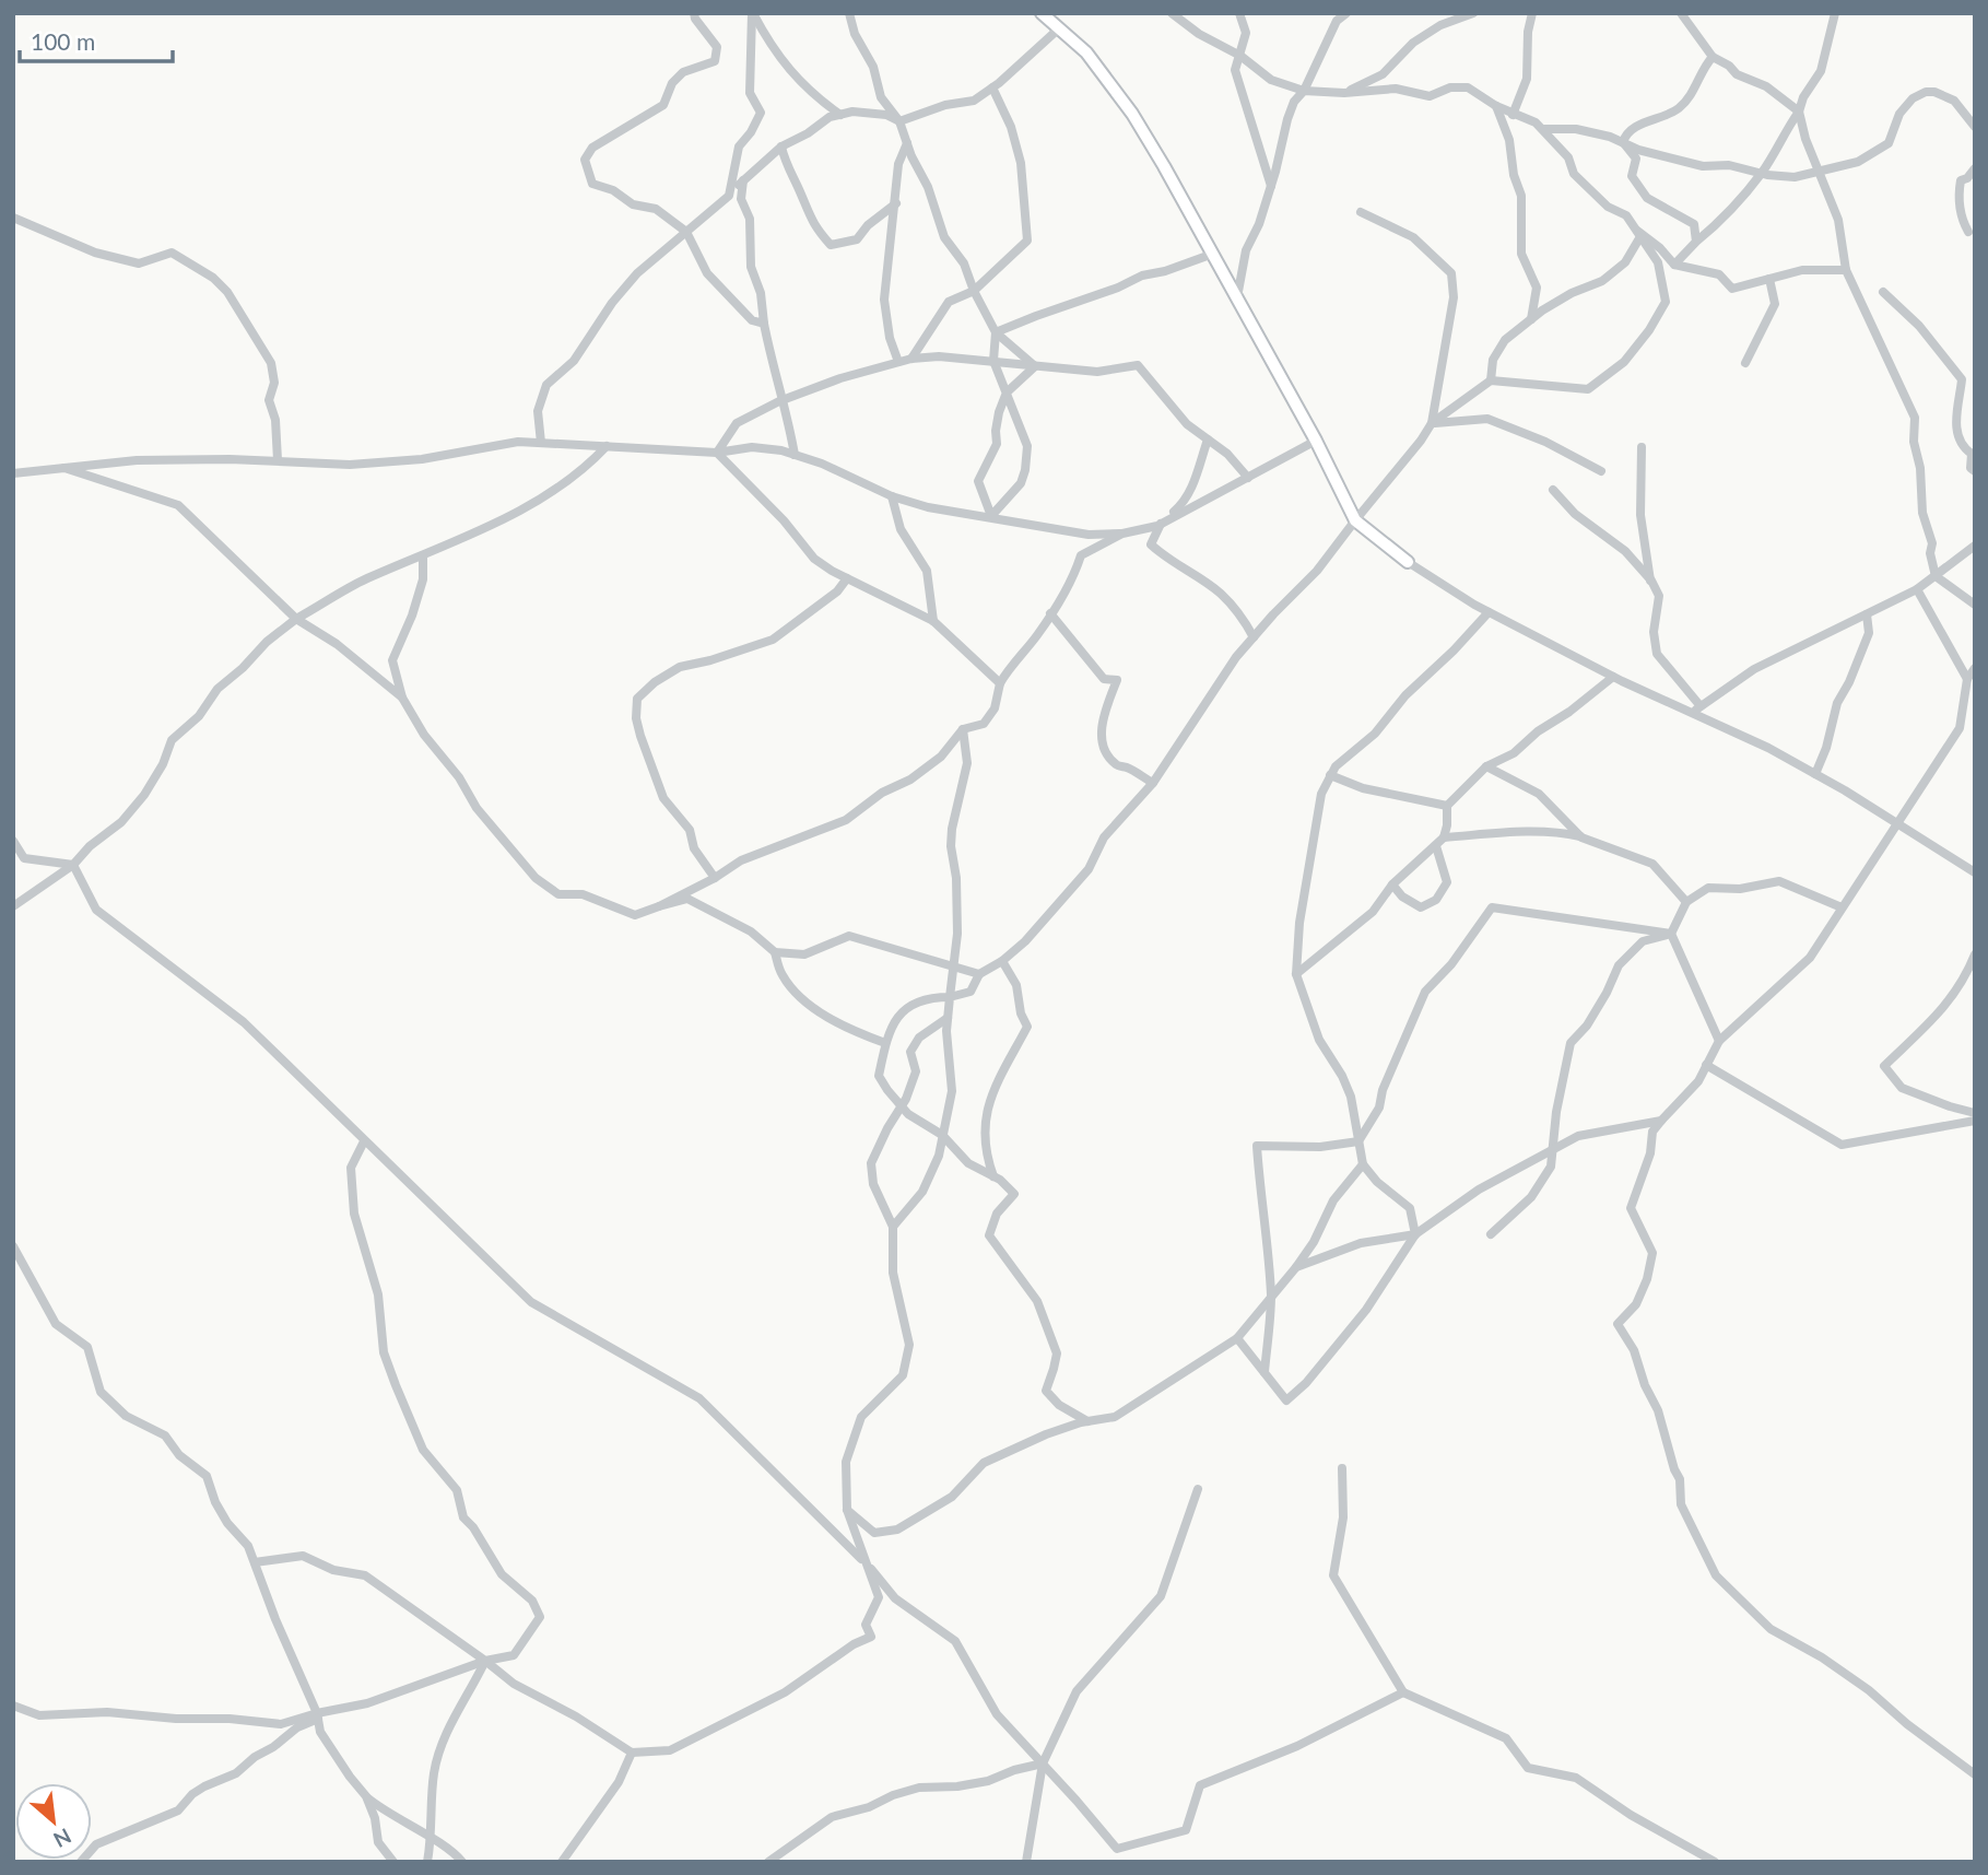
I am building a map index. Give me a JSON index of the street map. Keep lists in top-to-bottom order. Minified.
{"scale_bar":"100 m","north":"bottom right"}
